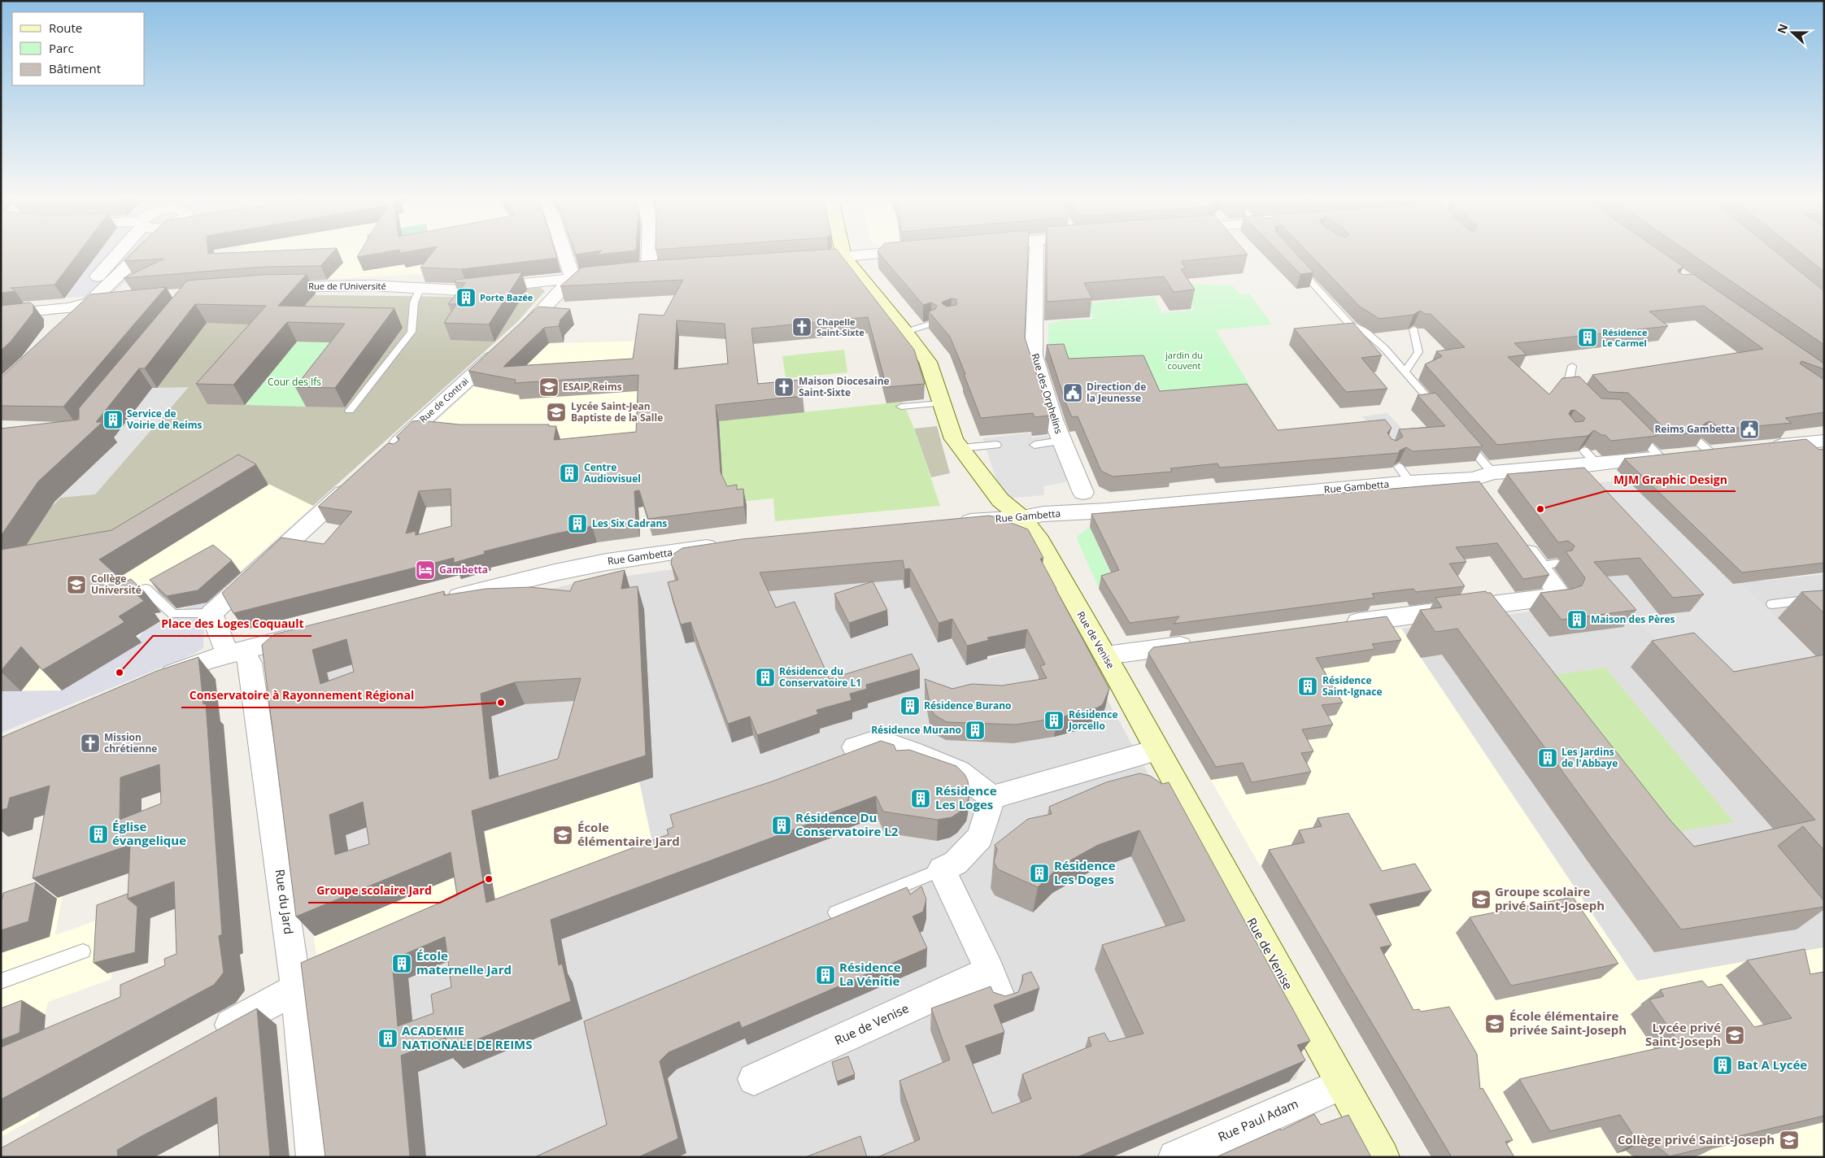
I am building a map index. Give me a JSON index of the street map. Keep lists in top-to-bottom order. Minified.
{"streets":{"street":["Rue de l'Université","Rue des Orphelins","Rue de Contrai","Rue Gambetta","Rue de Venise","Rue du Jard","Rue Paul Adam"]},"crossings":[["Rue de l'Université","Rue de Contrai"],["Rue Gambetta","Rue de Venise"],["Rue de Venise","Rue Paul Adam"]],"parks":["jardin du couvent","Cour des Ifs"],"places":{"building":["Porte Bazée","Résidence Le Carmel","Service de Voirie de Reims","Centre Audiovisuel","Les Six Cadrans","Maison des Pères","Résidence du Conservatoire L1","Résidence Saint-Ignace","Résidence Burano","Résidence Jorcello","Résidence Murano","Les Jardins de l'Abbaye","Résidence Les Loges","Résidence Du Conservatoire L2","Église évangelique","Résidence Les Doges","École maternelle Jard","Résidence La Vénitie","ACADEMIE NATIONALE DE REIMS","Bat A Lycée"],"church":["Chapelle Saint-Sixte","Maison Diocesaine Saint-Sixte","Mission chrétienne"],"school or university":["ESAIP Reims","Lycée Saint-Jean Baptiste de la Salle","Collège Université","École élémentaire Jard","Groupe scolaire privé Saint-Joseph","École élémentaire privée Saint-Joseph","Lycée privé Saint-Joseph","Collège privé Saint-Joseph"],"public building":["Direction de la Jeunesse","Reims Gambetta"],"other":["MJM Graphic Design","Place des Loges Coquault","Conservatoire à Rayonnement Régional","Groupe scolaire Jard"],"hotel":["Gambetta"]},"legend":["Route","Parc","Bâtiment"],"north":"left"}
